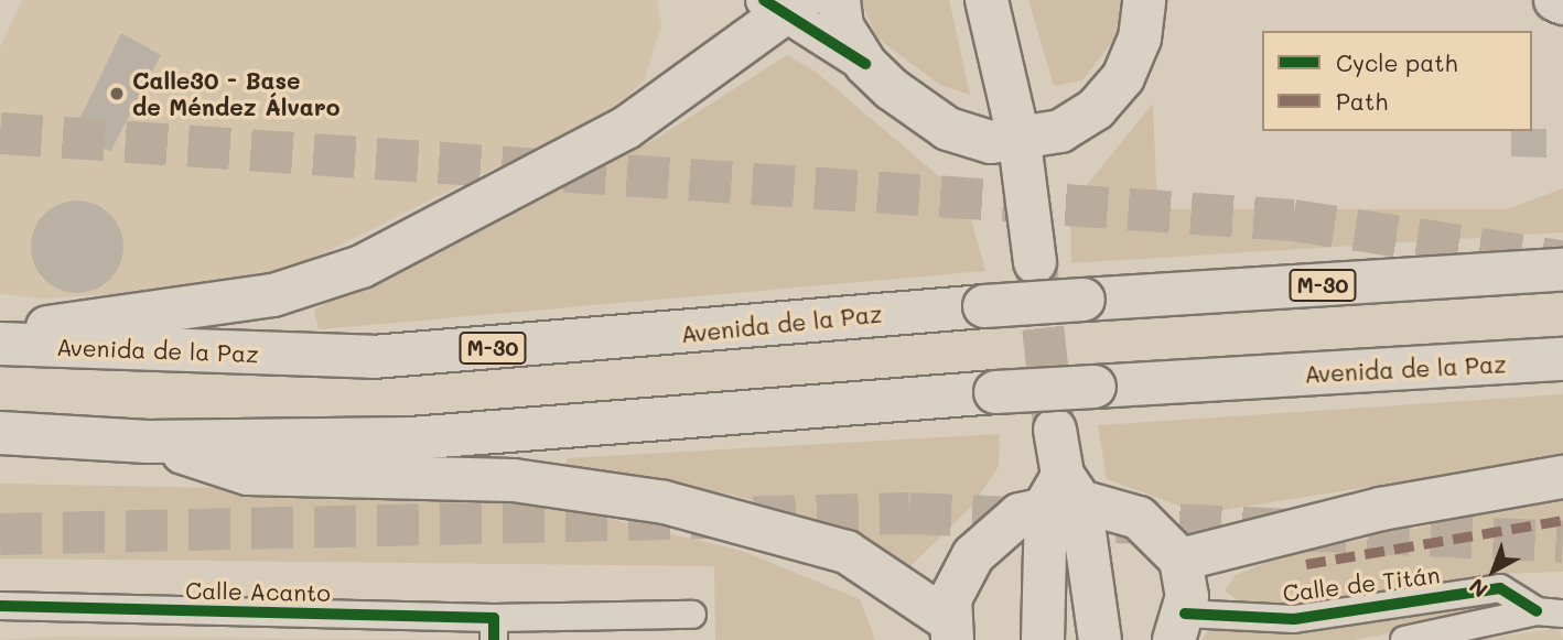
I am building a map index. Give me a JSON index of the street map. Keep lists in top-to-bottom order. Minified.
{"streets":{"main road":["M-30","Avenida de la Paz"],"street":["Calle de Titán","Calle Acanto"]},"places":["Calle30 - Base de Méndez Álvaro"],"legend":["Cycle path","Path"],"north":"bottom left"}
